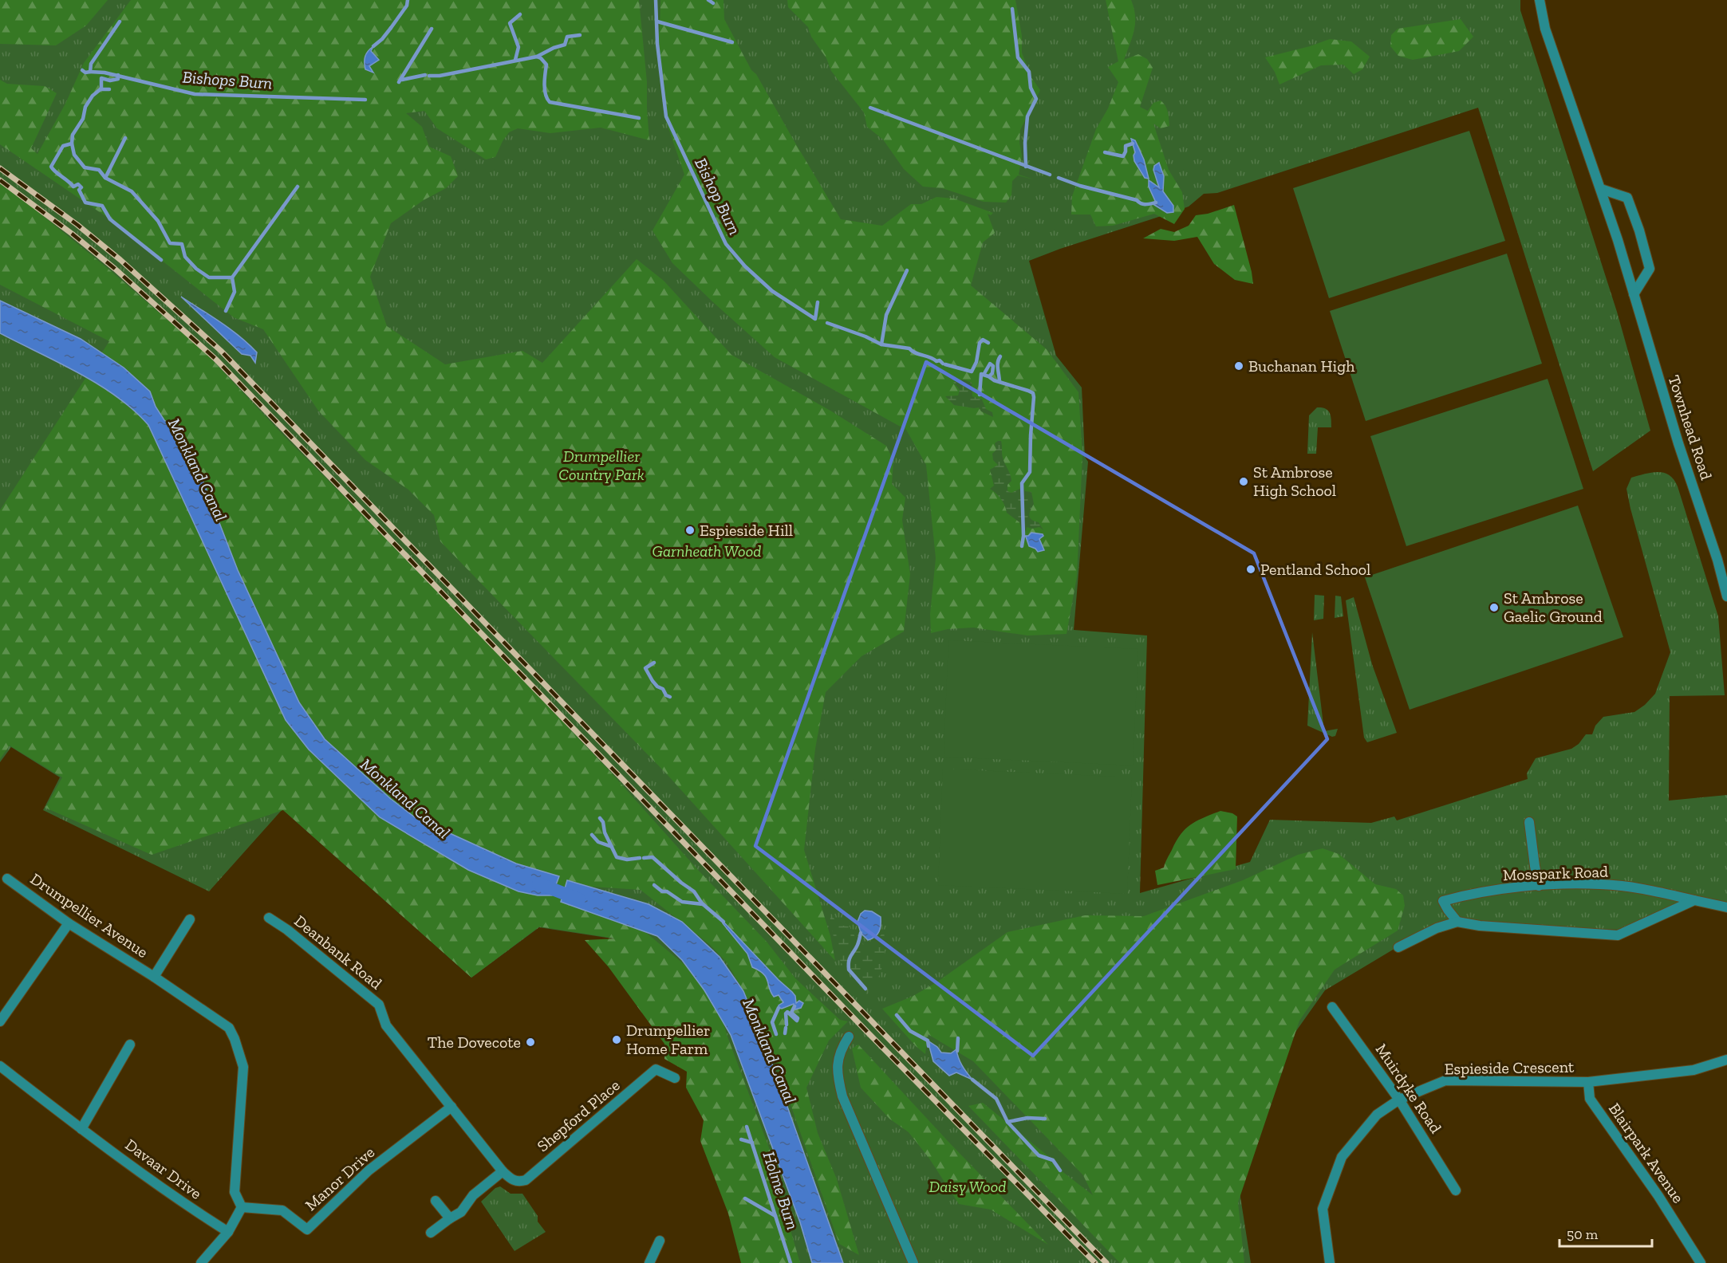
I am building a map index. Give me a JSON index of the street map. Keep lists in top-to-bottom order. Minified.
{"streets":{"street":["Townhead Road","Mosspark Road","Drumpellier Avenue","Deanbank Road","Espieside Crescent","Muirdyke Road","Shepford Place","Blairpark Avenue","Davaar Drive","Manor Drive"]},"crossings":[["Drumpellier Avenue","Manor Drive"],["Deanbank Road","Shepford Place"],["Deanbank Road","Manor Drive"],["Espieside Crescent","Muirdyke Road"],["Espieside Crescent","Blairpark Avenue"],["Shepford Place","Manor Drive"]],"water":["Bishops Burn","Bishop Burn","Monkland Canal","Holme Burn"],"parks":["Drumpellier Country Park","Garnheath Wood","Daisy Wood"],"places":["Buchanan High","St Ambrose High School","Espieside Hill","Pentland School","St Ambrose Gaelic Ground","Drumpellier Home Farm","The Dovecote"],"scale_bar":"50 m"}
